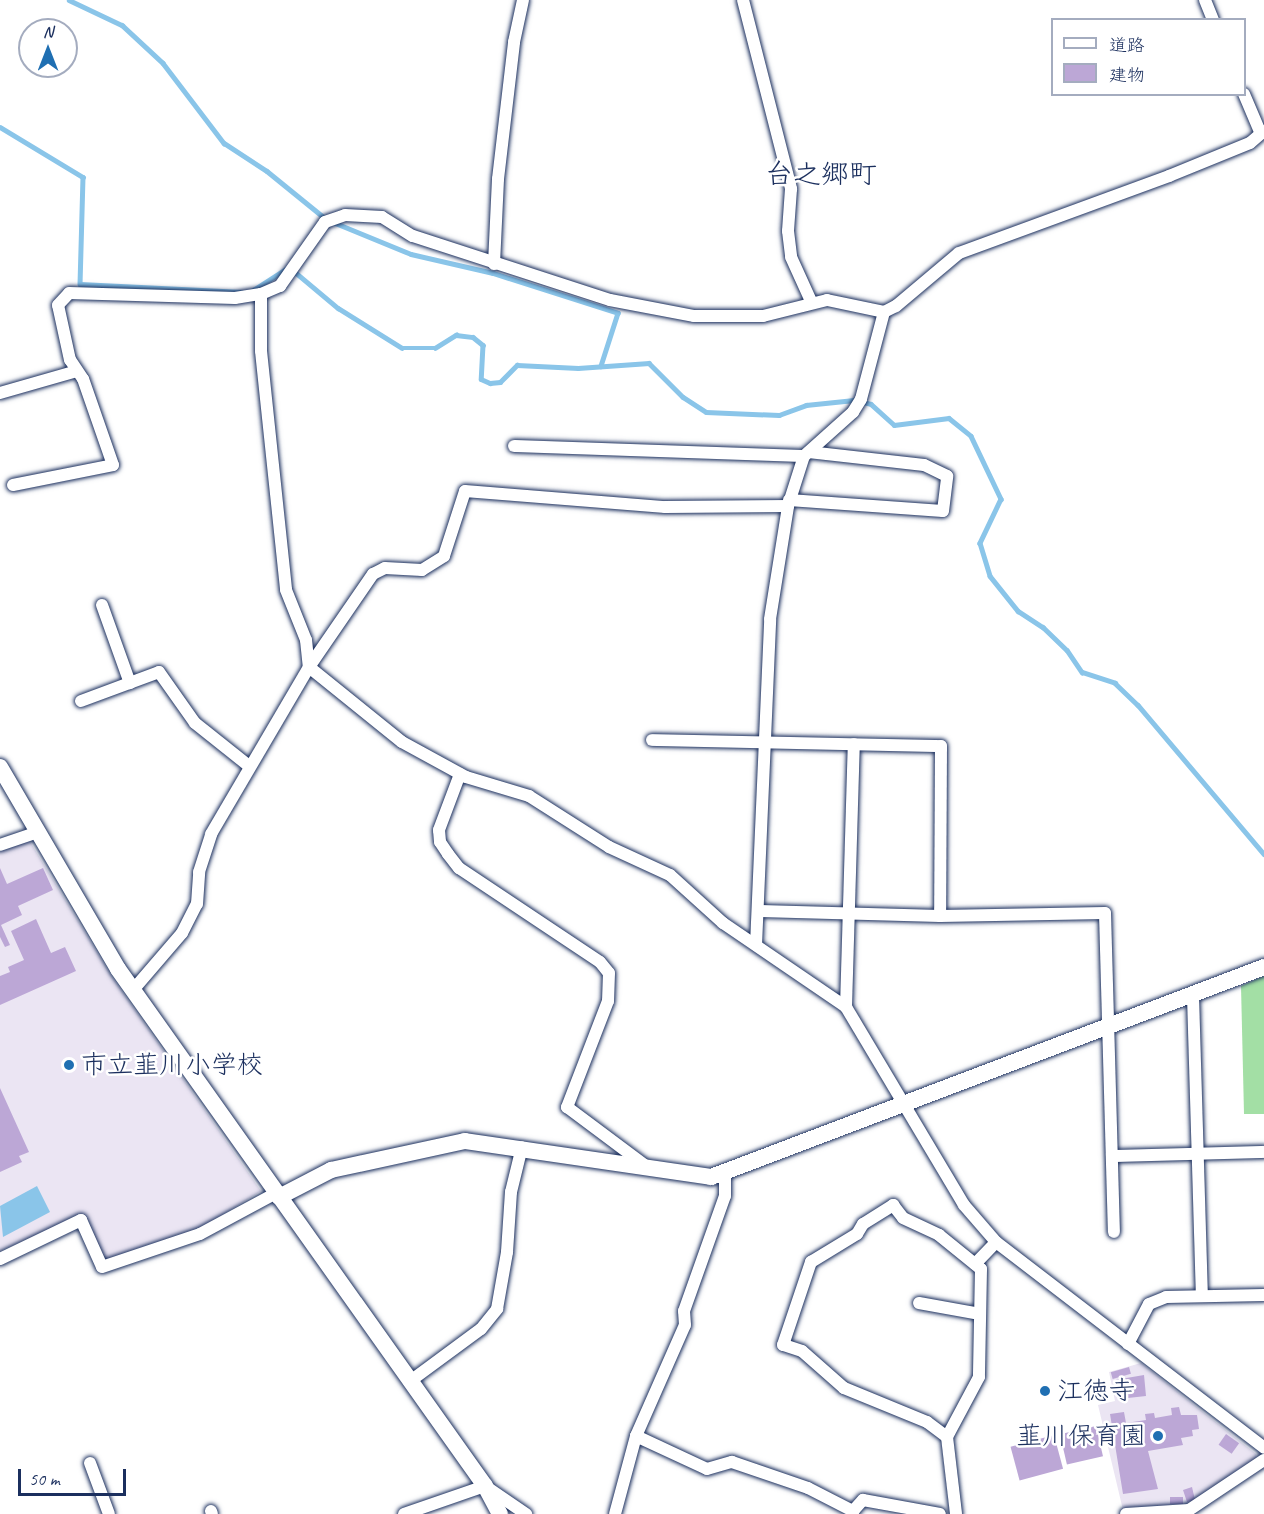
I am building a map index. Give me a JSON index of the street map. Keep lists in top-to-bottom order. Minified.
{"districts":["台之郷町"],"places":["市立韮川小学校","江徳寺","韮川保育園"],"legend":["道路","建物"],"scale_bar":"50 m","north":"top"}
